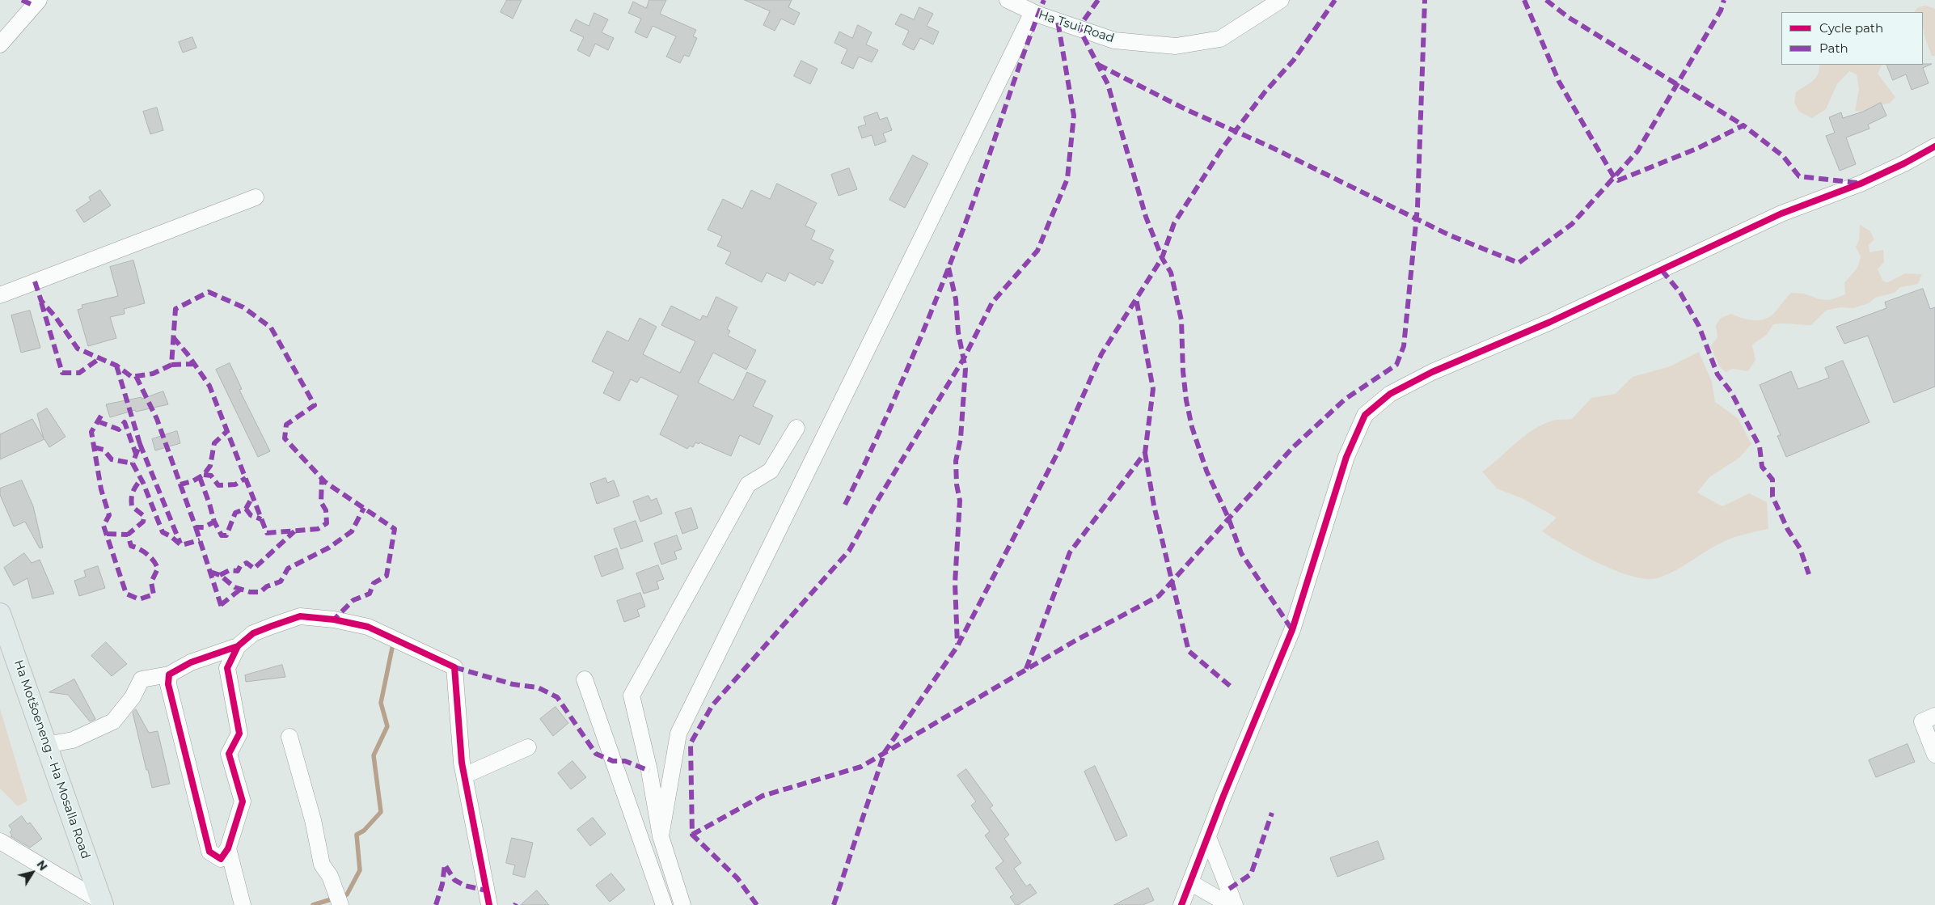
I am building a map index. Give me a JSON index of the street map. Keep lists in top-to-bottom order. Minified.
{"streets":{"main road":["Ha Motšoeneng - Ha Mosalla Road"],"street":["Ha Tsui Road"]},"legend":["Cycle path","Path"],"north":"top right"}
